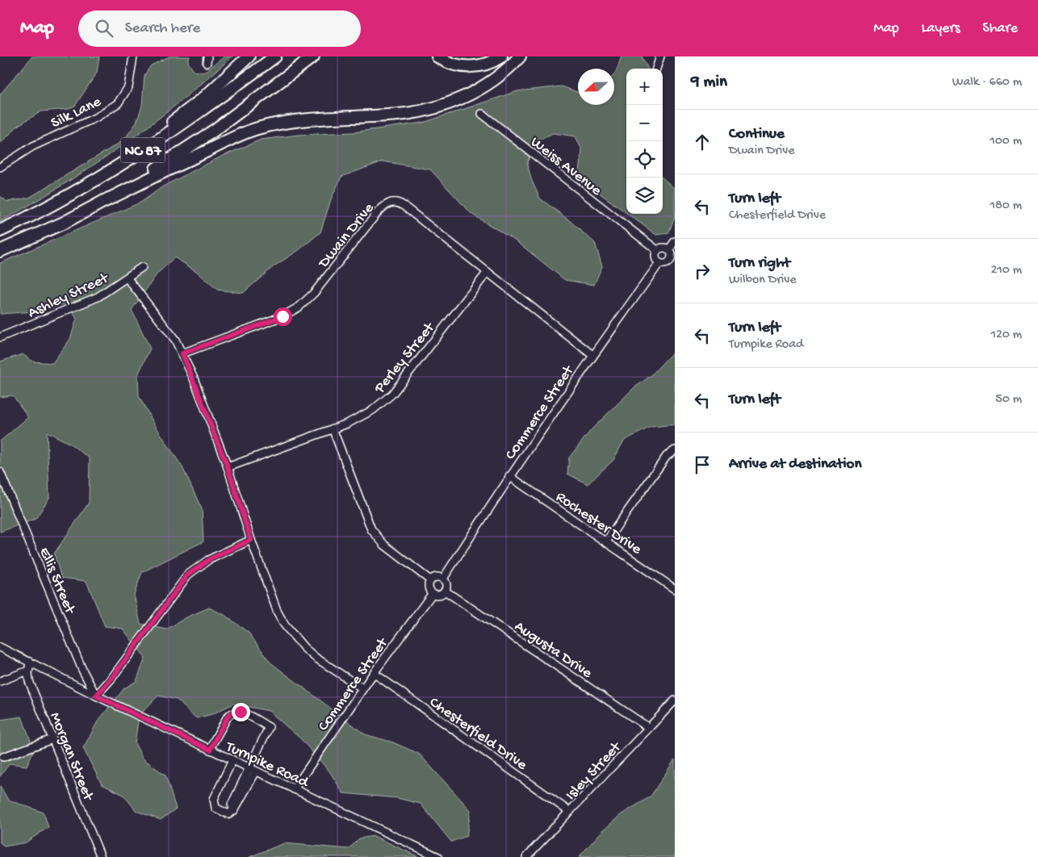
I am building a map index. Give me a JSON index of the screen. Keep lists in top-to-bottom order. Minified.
{"streets":{"highway":["NC 87"],"street":["Silk Lane","Weiss Avenue","Dwain Drive","Ashley Street","Perley Street","Commerce Street","Rochester Drive","Ellis Street","Augusta Drive","Chesterfield Drive","Morgan Street","Turnpike Road","Isley Street"]},"crossings":[["Weiss Avenue","Commerce Street"],["Dwain Drive","Perley Street"],["Dwain Drive","Commerce Street"],["Commerce Street","Rochester Drive"],["Commerce Street","Augusta Drive"],["Commerce Street","Chesterfield Drive"],["Commerce Street","Turnpike Road"],["Ellis Street","Turnpike Road"],["Augusta Drive","Isley Street"],["Chesterfield Drive","Isley Street"],["Morgan Street","Turnpike Road"]],"north":"left","page":{"header":"Map","search":"Search here","nav":["Map","Layers","Share"],"heading":["9 min","Walk · 660 m"],"map_buttons":["+","−"],"list":[["Continue","Dwain Drive","100 m"],["Turn left","Chesterfield Drive","180 m"],["Turn right","Wilbon Drive","210 m"],["Turn left","Turnpike Road","120 m"],["Turn left","50 m"],"Arrive at destination"]}}
